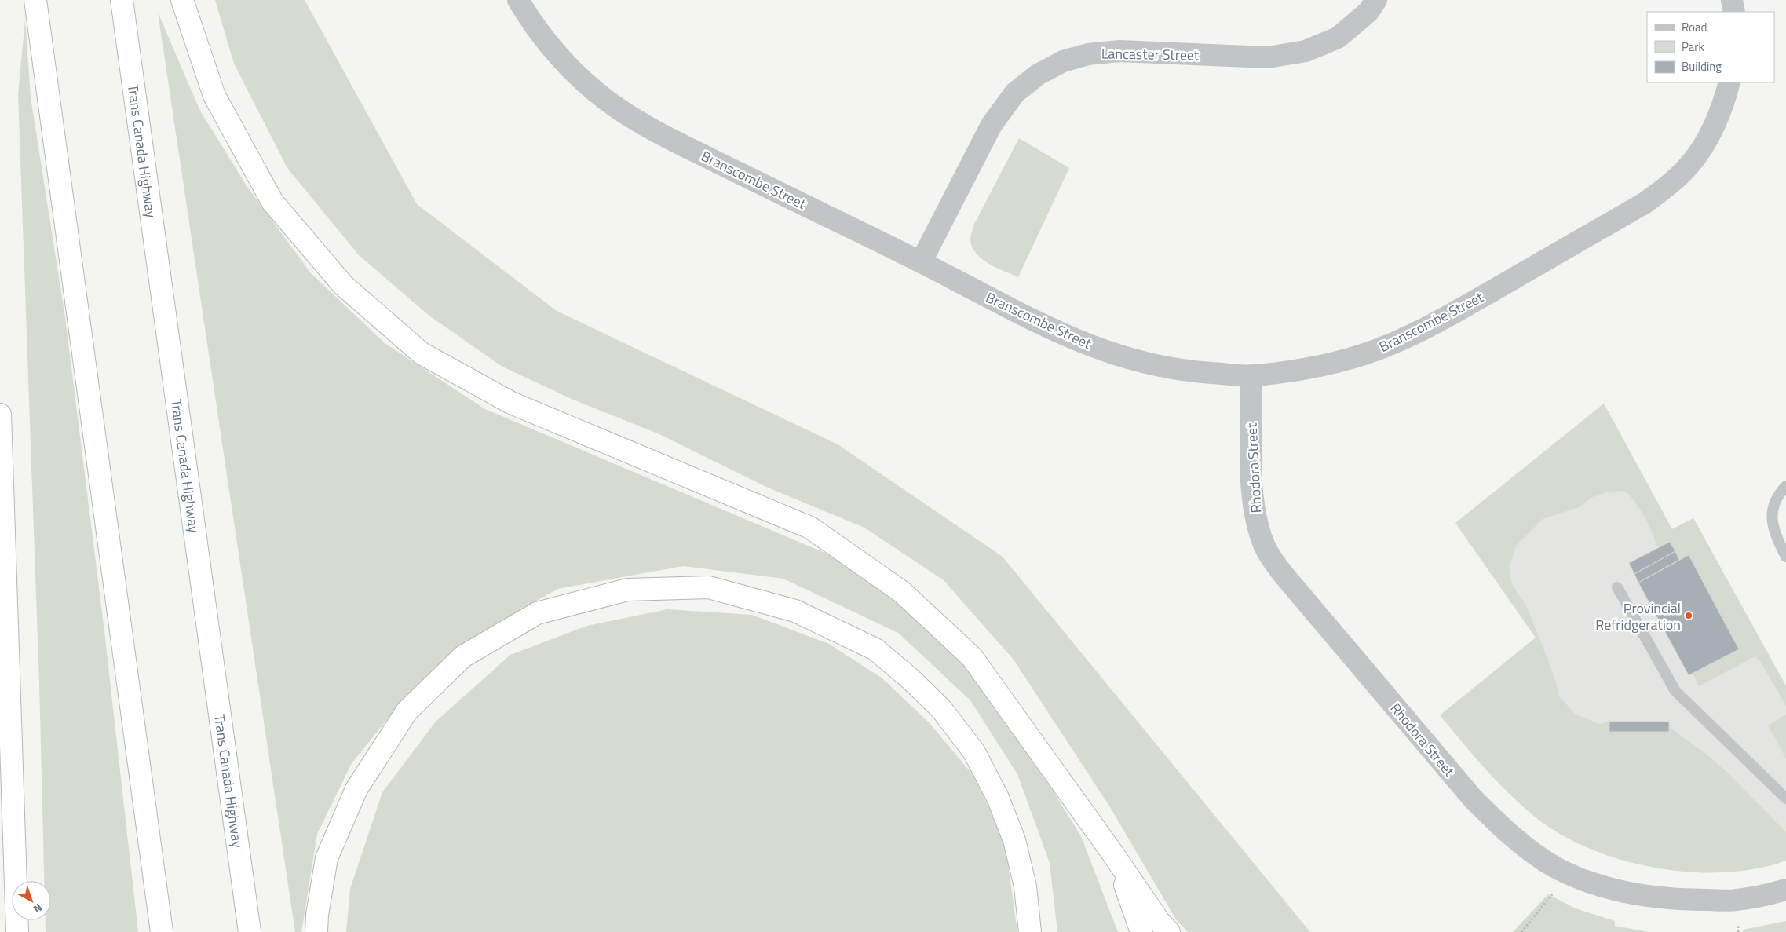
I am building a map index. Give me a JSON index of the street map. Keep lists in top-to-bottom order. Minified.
{"streets":{"highway":["Trans Canada Highway"],"street":["Lancaster Street","Branscombe Street","Rhodora Street"]},"crossings":[["Lancaster Street","Branscombe Street"],["Branscombe Street","Rhodora Street"]],"places":["Provincial Refridgeration"],"legend":["Road","Park","Building"],"north":"bottom right"}
